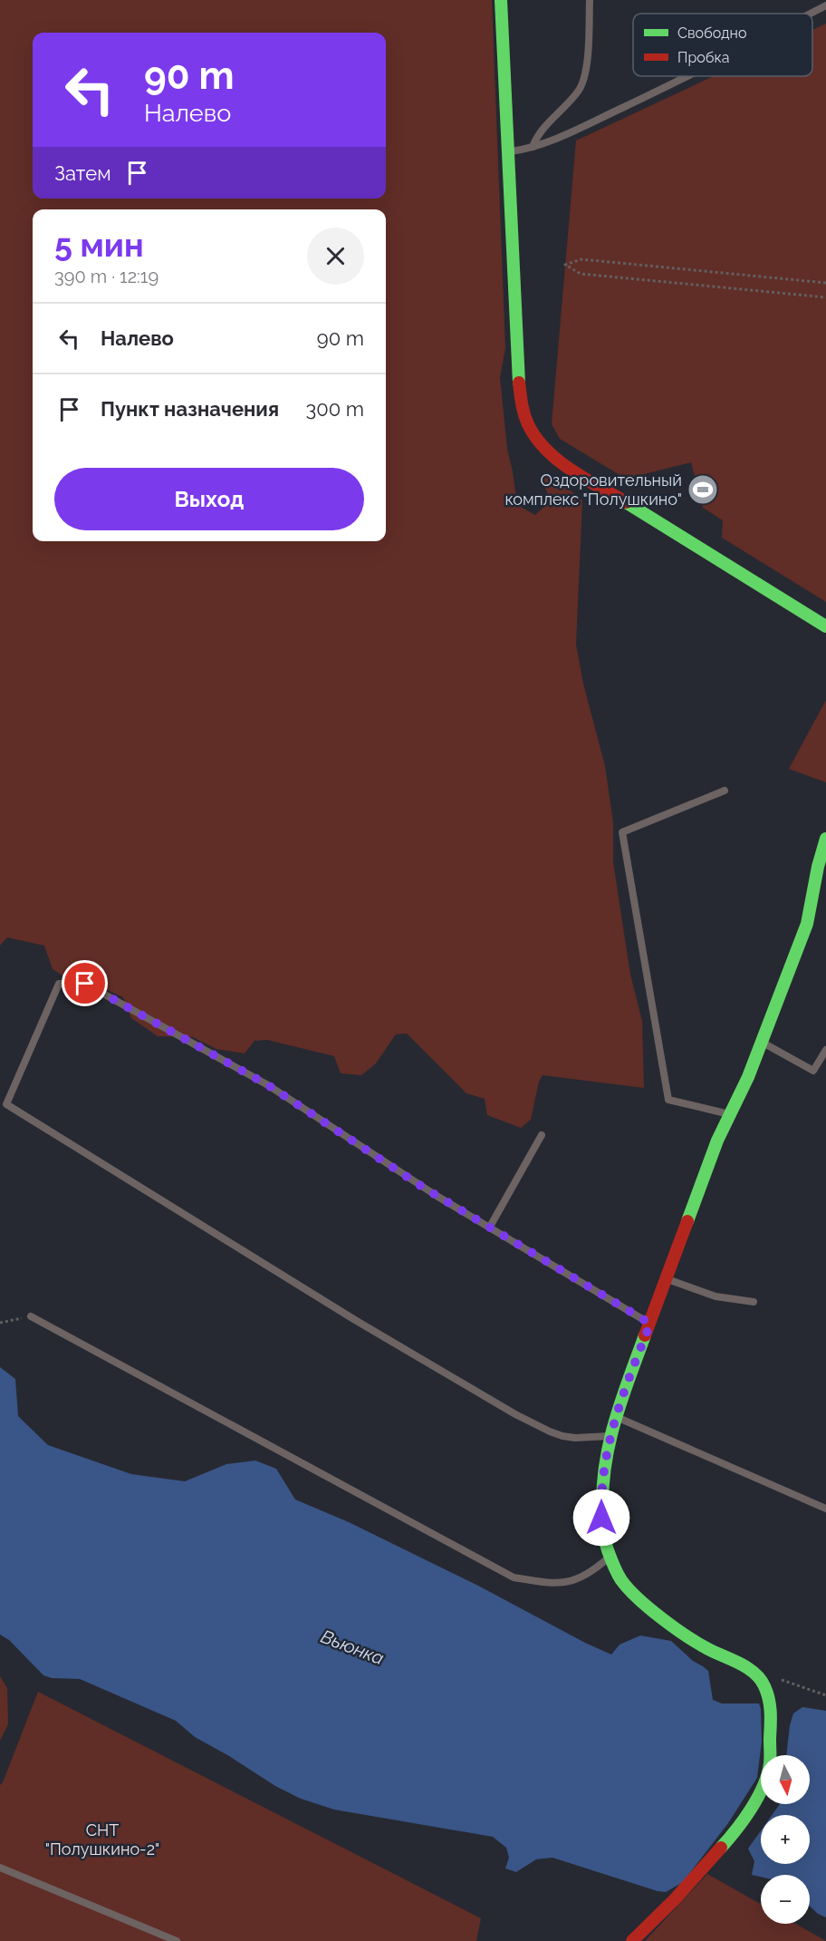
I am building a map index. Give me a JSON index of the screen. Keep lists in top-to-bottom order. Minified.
{"water":["Вьюнка"],"parks":["СНТ \"Полушкино-2\""],"places":{"sports":["Оздоровительный комплекс \"Полушкино\""]},"legend":["Свободно","Пробка"],"north":"bottom","page":{"turn":["90 m","Налево"],"then":"Затем","heading":["5 мин","390 m · 12:19"],"list":[{"name":"Налево","value":"90 m"},{"name":"Пункт назначения","value":"300 m"}],"buttons":"Выход","map_buttons":["+","−"]}}
